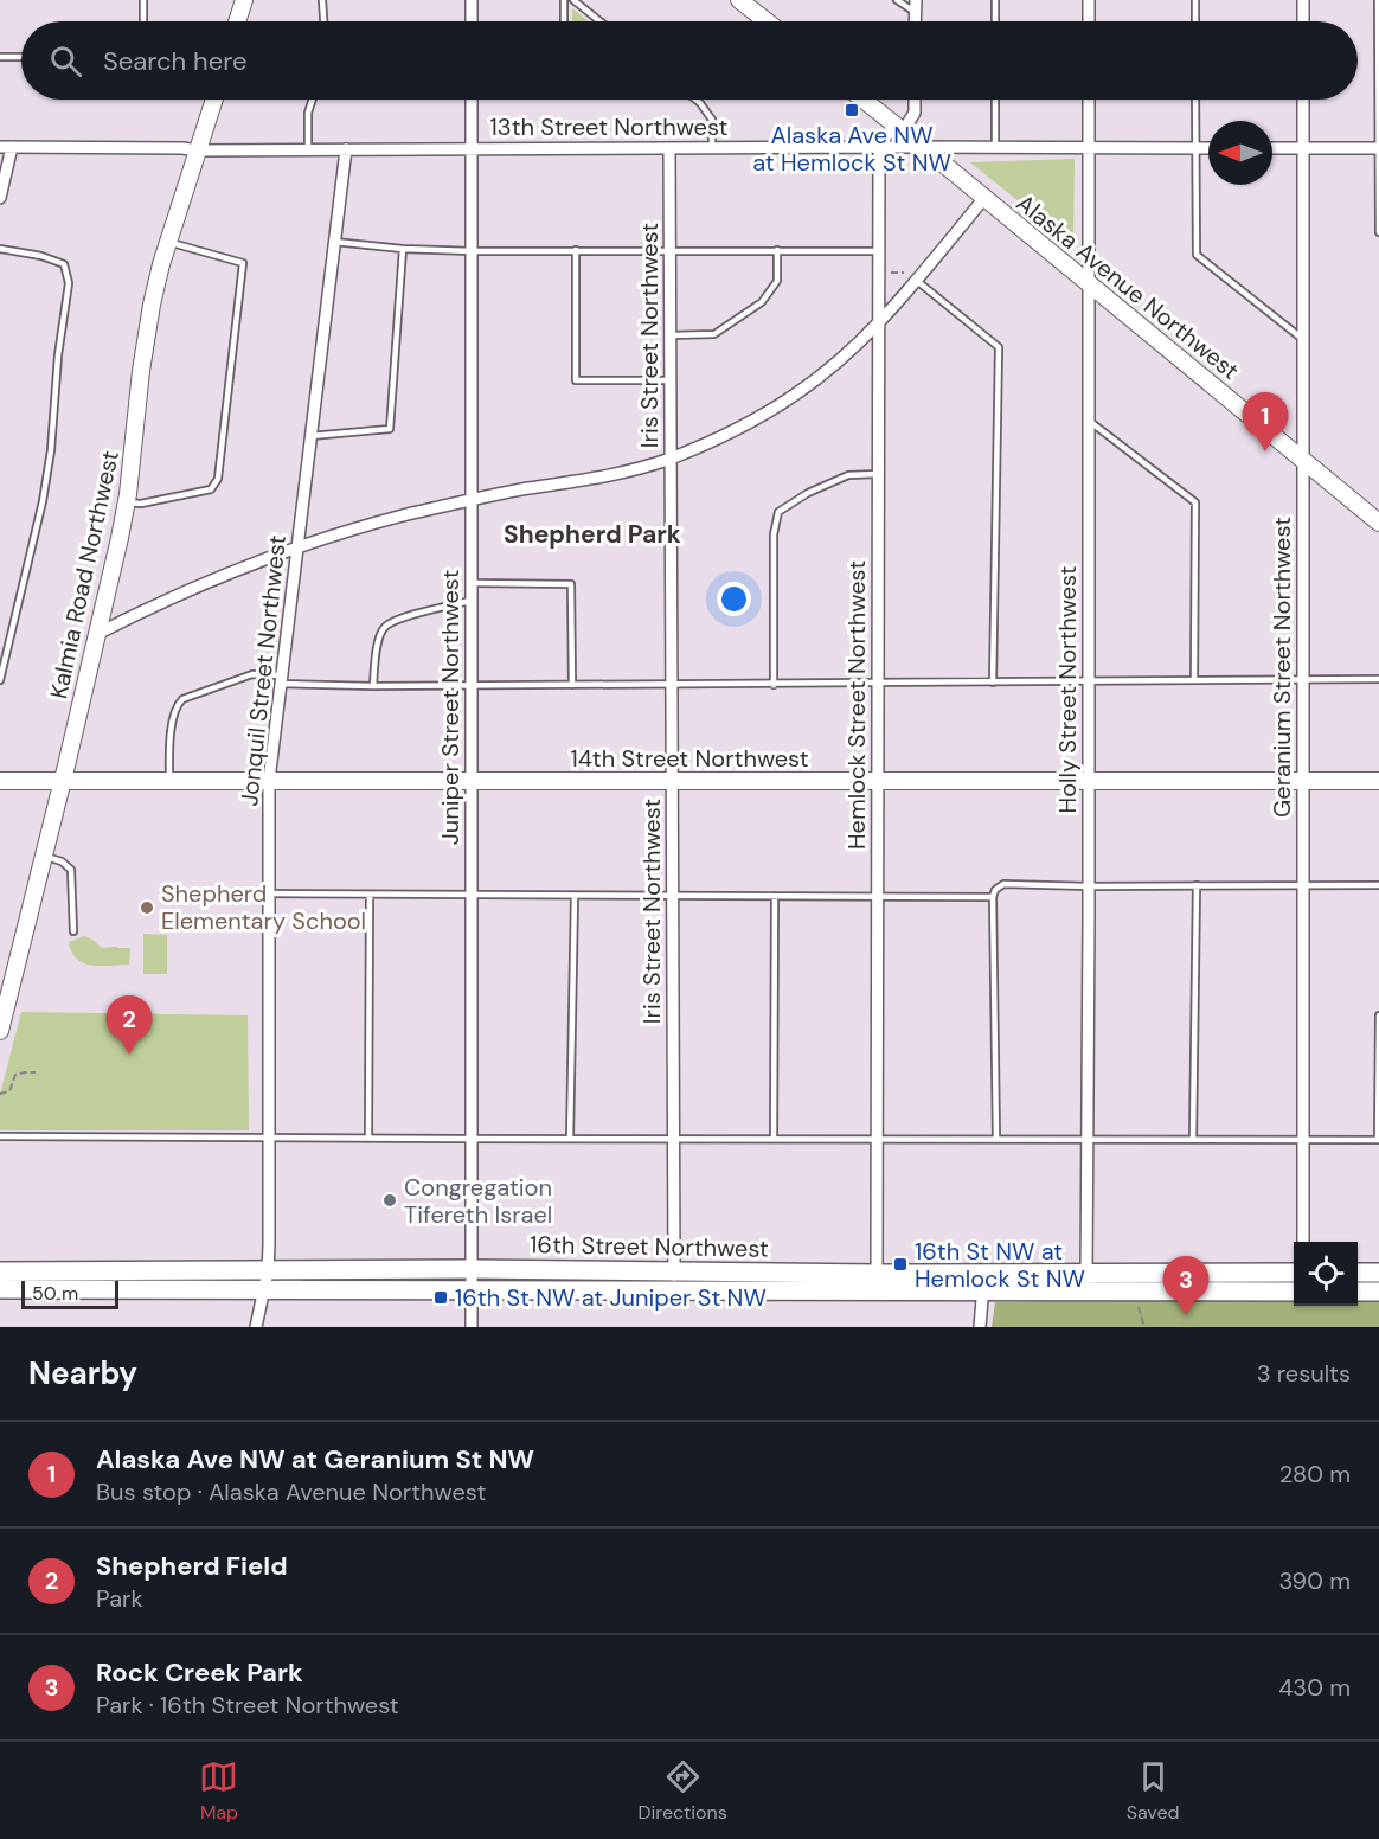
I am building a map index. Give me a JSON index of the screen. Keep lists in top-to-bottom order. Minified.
{"streets":{"main road":["16th Street Northwest"],"street":["13th Street Northwest","Alaska Avenue Northwest","Iris Street Northwest","Kalmia Road Northwest","Geranium Street Northwest","Jonquil Street Northwest","Holly Street Northwest","Hemlock Street Northwest","Juniper Street Northwest","14th Street Northwest"]},"crossings":[["13th Street Northwest","Alaska Avenue Northwest"],["13th Street Northwest","Iris Street Northwest"],["13th Street Northwest","Kalmia Road Northwest"],["13th Street Northwest","Jonquil Street Northwest"],["13th Street Northwest","Holly Street Northwest"],["13th Street Northwest","Hemlock Street Northwest"],["13th Street Northwest","Juniper Street Northwest"],["Alaska Avenue Northwest","Geranium Street Northwest"],["Alaska Avenue Northwest","Holly Street Northwest"],["Iris Street Northwest","14th Street Northwest"],["Iris Street Northwest","16th Street Northwest"],["Kalmia Road Northwest","14th Street Northwest"],["Geranium Street Northwest","14th Street Northwest"],["Jonquil Street Northwest","14th Street Northwest"],["Jonquil Street Northwest","16th Street Northwest"],["Holly Street Northwest","14th Street Northwest"],["Holly Street Northwest","16th Street Northwest"],["Hemlock Street Northwest","14th Street Northwest"],["Hemlock Street Northwest","16th Street Northwest"],["Juniper Street Northwest","14th Street Northwest"],["Juniper Street Northwest","16th Street Northwest"]],"districts":["Shepherd Park"],"places":{"transit":["Alaska Ave NW at Hemlock St NW","16th St NW at Hemlock St NW","16th St NW at Juniper St NW"],"other":["Shepherd Elementary School","Congregation Tifereth Israel"]},"scale_bar":"50 m","north":"left","page":{"search":"Search here","pins":["1","2","3"],"scale":"50 m","heading":["Nearby","3 results"],"list":[{"mark":"1","name":"Alaska Ave NW at Geranium St NW","note":"Bus stop · Alaska Avenue Northwest","value":"280 m"},{"mark":"2","name":"Shepherd Field","note":"Park","value":"390 m"},{"mark":"3","name":"Rock Creek Park","note":"Park · 16th Street Northwest","value":"430 m"}],"nav":["Map","Directions","Saved"]}}
